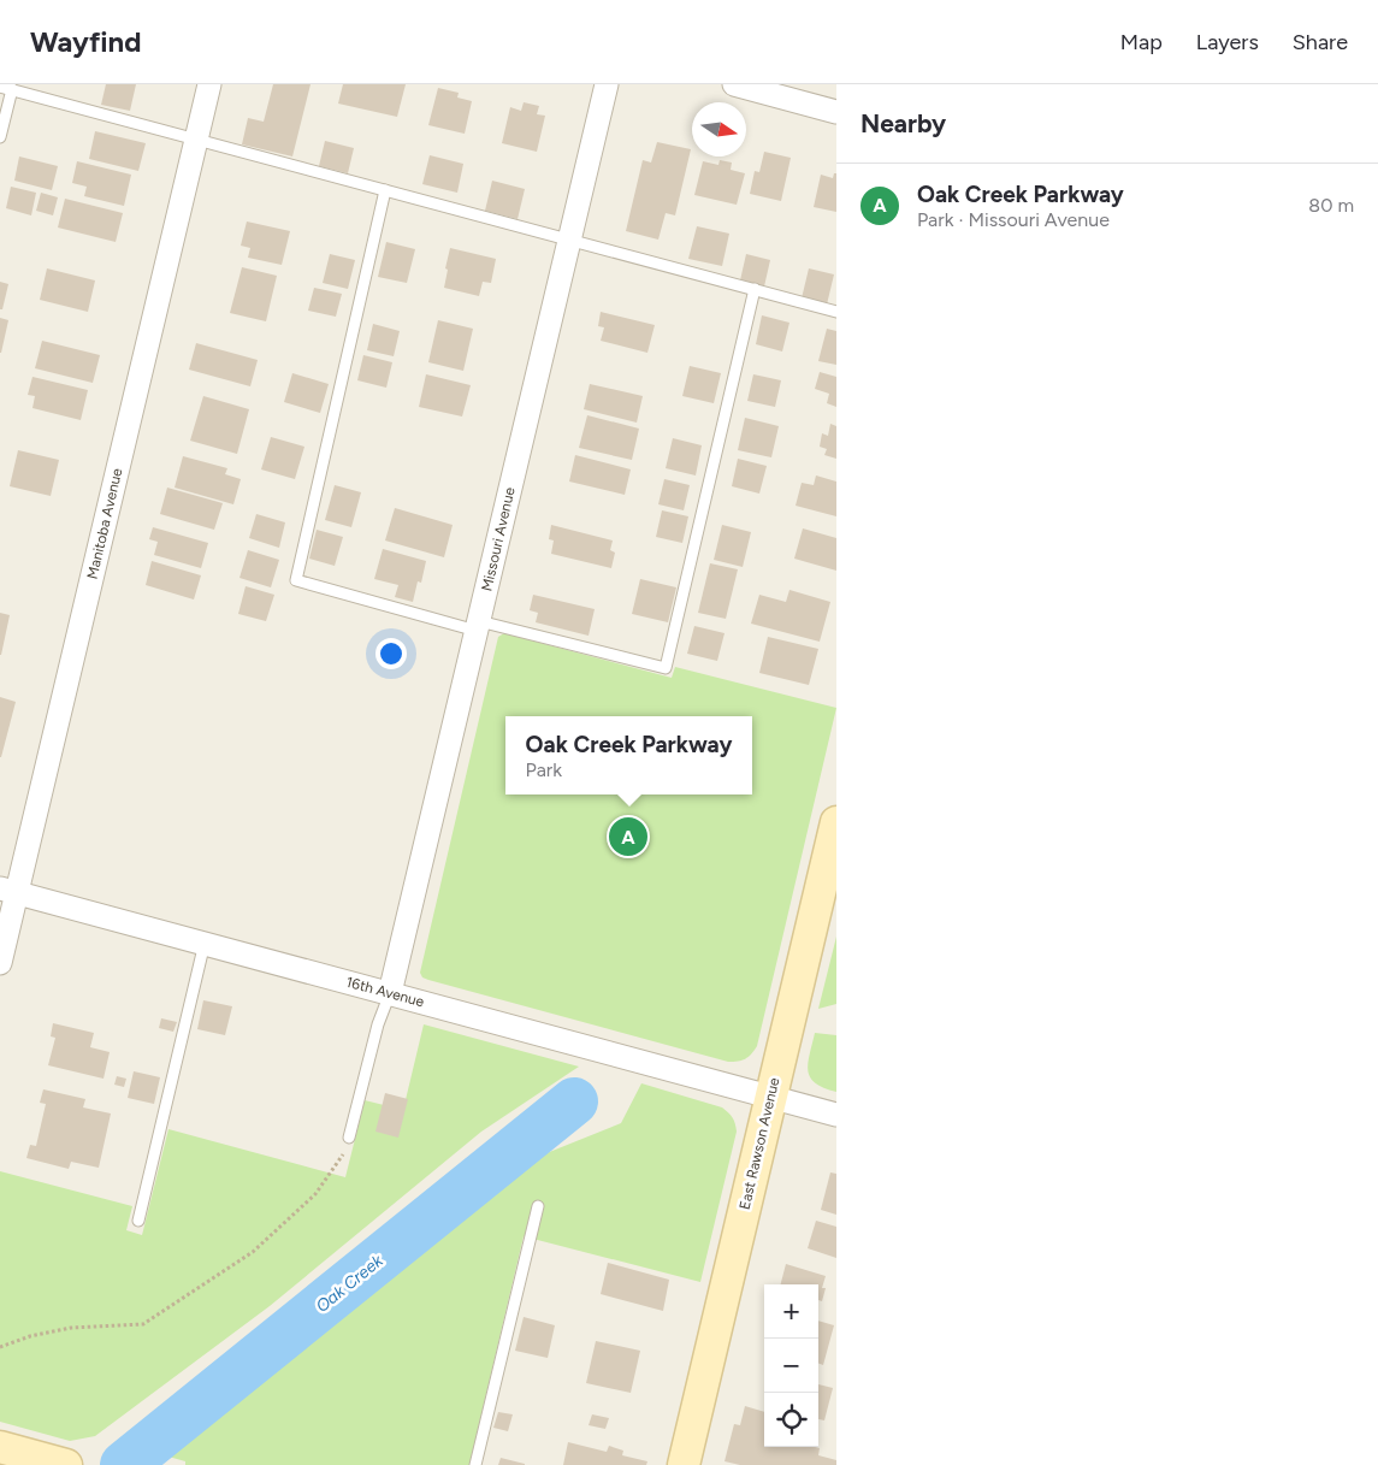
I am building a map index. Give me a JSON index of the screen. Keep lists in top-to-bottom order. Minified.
{"streets":{"main road":["East Rawson Avenue"],"street":["Manitoba Avenue","Missouri Avenue","16th Avenue"]},"crossings":[["Manitoba Avenue","16th Avenue"],["Missouri Avenue","16th Avenue"],["16th Avenue","East Rawson Avenue"]],"water":["Oak Creek"],"north":"right","page":{"header":"Wayfind","nav":["Map","Layers","Share"],"heading":"Nearby","list":[{"mark":"A","name":"Oak Creek Parkway","note":"Park · Missouri Avenue","value":"80 m"}],"popup":["Oak Creek Parkway","Park"],"pins":"A","map_buttons":["+","−"]}}
